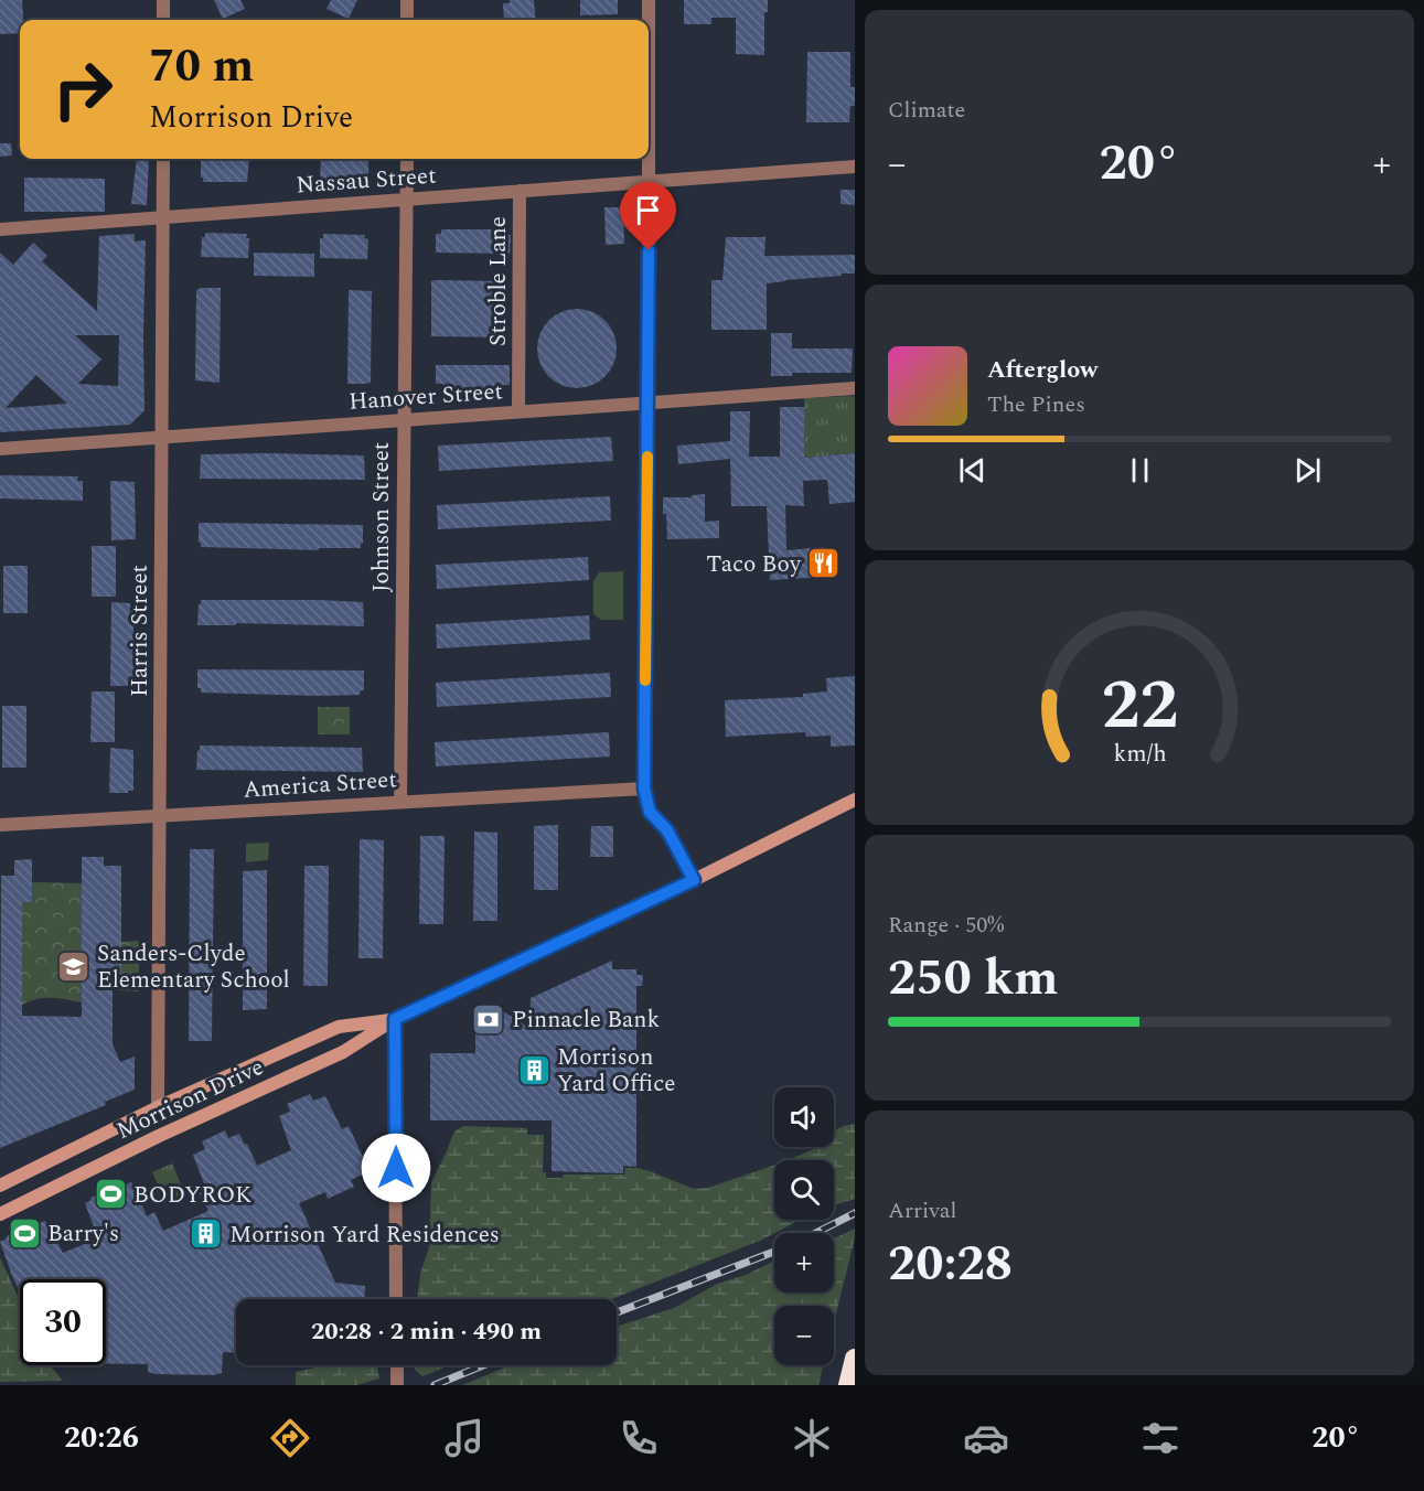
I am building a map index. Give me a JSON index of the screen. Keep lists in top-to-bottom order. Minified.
{"streets":{"main road":["Morrison Drive"],"street":["Nassau Street","Stroble Lane","Hanover Street","Johnson Street","Harris Street","America Street"]},"crossings":[["Nassau Street","Stroble Lane"],["Nassau Street","Johnson Street"],["Nassau Street","Harris Street"],["Stroble Lane","Hanover Street"],["Hanover Street","Johnson Street"],["Hanover Street","Harris Street"],["Johnson Street","America Street"],["Harris Street","America Street"],["Harris Street","Morrison Drive"]],"places":{"restaurant":["Taco Boy"],"school or university":["Sanders-Clyde Elementary School"],"bank":["Pinnacle Bank"],"building":["Morrison Yard Office","Morrison Yard Residences"],"sports":["BODYROK","Barry's"]},"page":{"tile":["Climate",["Range · 50%","250 km"],["Arrival","20:28"]],"turn":["70 m","Morrison Drive"],"heat":["−","20°","+"],"song":["Afterglow","The Pines"],"map_buttons":["+","−"],"limit":"30","trip":"20:28 · 2 min · 490 m","tabs":["20:26","20°"],"gauge":["22","km/h"]}}
